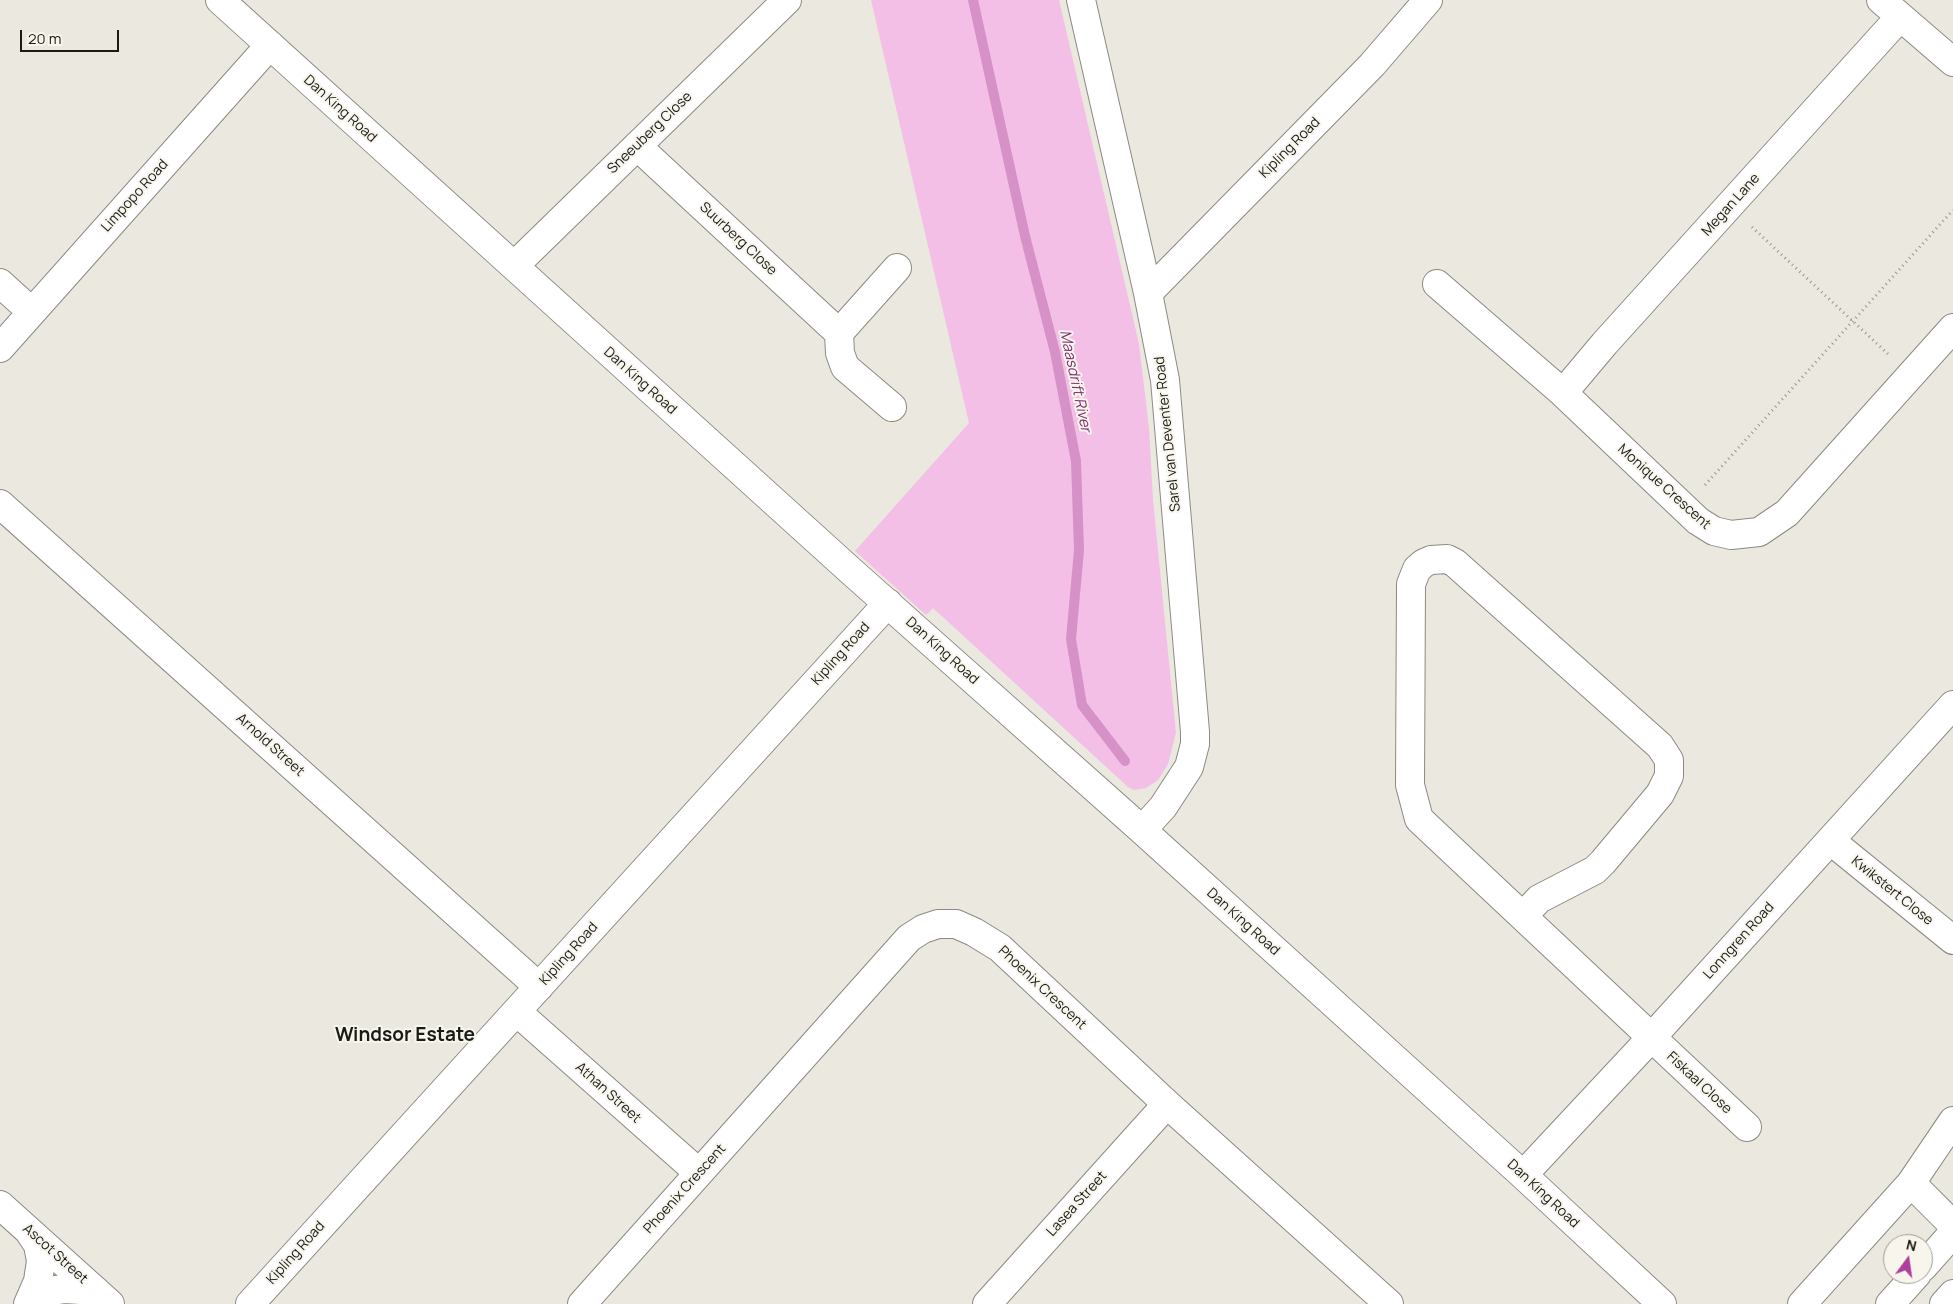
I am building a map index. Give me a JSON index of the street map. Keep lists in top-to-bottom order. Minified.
{"streets":{"street":["Dan King Road","Sneeuberg Close","Kipling Road","Limpopo Road","Megan Lane","Suurberg Close","Sarel van Deventer Road","Monique Crescent","Arnold Street","Kwikstert Close","Lonngren Road","Phoenix Crescent","Fiskaal Close","Athan Street","Lasea Street","Ascot Street"]},"crossings":[["Dan King Road","Sneeuberg Close"],["Dan King Road","Kipling Road"],["Dan King Road","Limpopo Road"],["Dan King Road","Sarel van Deventer Road"],["Dan King Road","Lonngren Road"],["Sneeuberg Close","Suurberg Close"],["Kipling Road","Sarel van Deventer Road"],["Kipling Road","Arnold Street"],["Kipling Road","Athan Street"],["Megan Lane","Monique Crescent"],["Kwikstert Close","Lonngren Road"],["Lonngren Road","Fiskaal Close"],["Phoenix Crescent","Athan Street"],["Phoenix Crescent","Lasea Street"]],"districts":["Windsor Estate"],"water":["Maasdrift River"],"scale_bar":"20 m","north":"top"}
